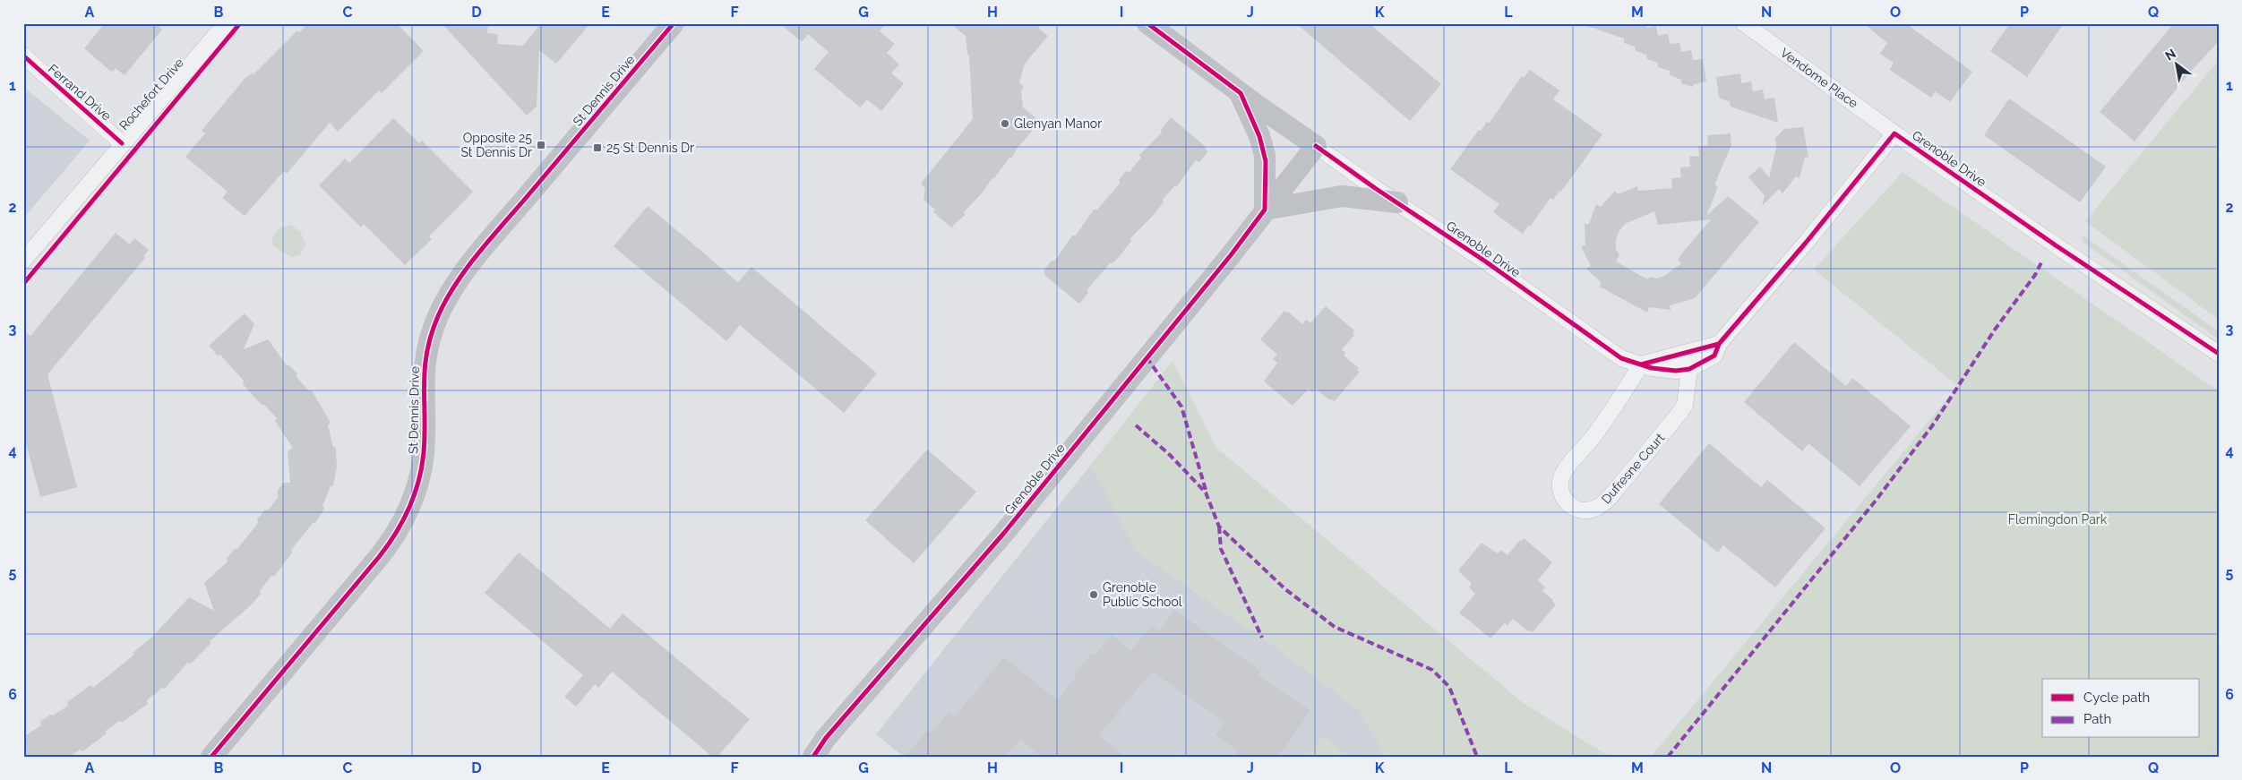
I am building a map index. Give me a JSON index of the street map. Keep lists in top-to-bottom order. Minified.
{"streets":{"street":["Vendome Place","St Dennis Drive","Ferrand Drive","Rochefort Drive","Grenoble Drive","Dufresne Court"]},"crossings":[["Vendome Place","Grenoble Drive"],["Ferrand Drive","Rochefort Drive"],["Grenoble Drive","Dufresne Court"]],"parks":["Flemingdon Park"],"places":{"other":["Glenyan Manor","Grenoble Public School"],"transit":["Opposite 25 St Dennis Dr","25 St Dennis Dr"]},"legend":["Cycle path","Path"],"north":"top left","grid":{"columns":["A","B","C","D","E","F","G","H","I","J","K","L","M","N","O","P","Q"],"rows":["1","2","3","4","5","6"]}}
